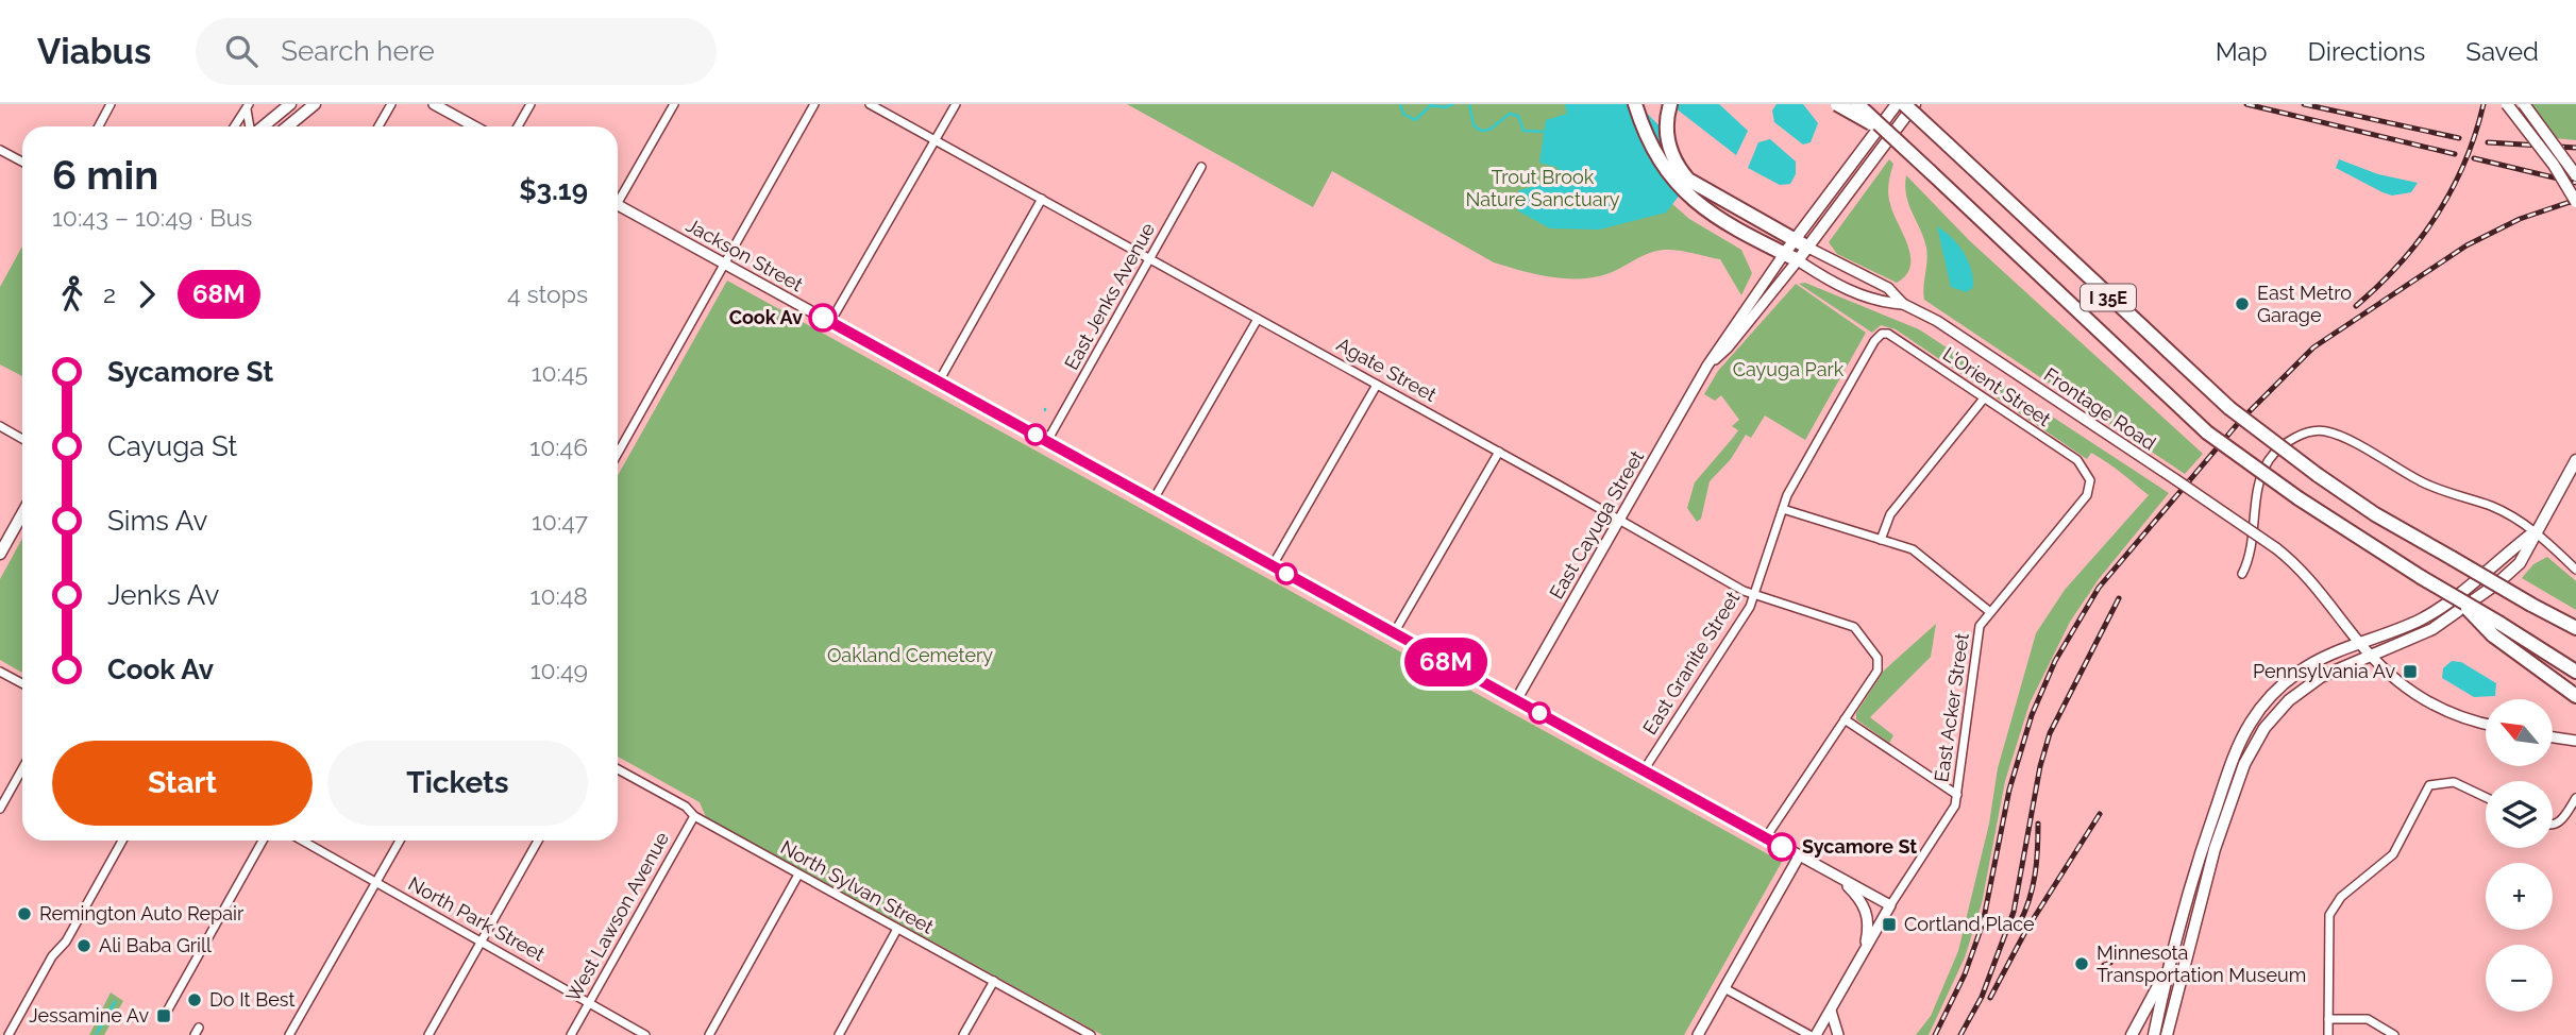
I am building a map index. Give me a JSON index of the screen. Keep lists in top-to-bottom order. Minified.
{"streets":{"highway":["I 35E"],"main road":["East Cayuga Street"],"street":["Jackson Street","East Jenks Avenue","Agate Street","L'Orient Street","Frontage Road","East Granite Street","East Acker Street","North Sylvan Street","West Lawson Avenue","North Park Street"]},"crossings":[["Jackson Street","East Jenks Avenue"],["Jackson Street","East Cayuga Street"],["Jackson Street","East Granite Street"],["East Jenks Avenue","Agate Street"],["Agate Street","East Cayuga Street"],["Agate Street","East Granite Street"],["L'Orient Street","East Granite Street"],["L'Orient Street","East Acker Street"],["Frontage Road","East Cayuga Street"],["North Sylvan Street","West Lawson Avenue"],["West Lawson Avenue","North Park Street"]],"parks":["Trout Brook Nature Sanctuary","Cayuga Park","Oakland Cemetery"],"places":{"other":["East Metro Garage","Cook Av","Sycamore St","Remington Auto Repair","Ali Baba Grill","Minnesota Transportation Museum","Do It Best"],"transit":["Pennsylvania Av","Cortland Place","Jessamine Av"]},"lines":["bus line 68M"],"north":"top left","page":{"header":"Viabus","search":"Search here","nav":["Map","Directions","Saved"],"on_map":"68M","heading":["6 min","10:43 – 10:49 · Bus","$3.19"],"legs":["2","68M","4 stops"],"list":[{"name":"Sycamore St","value":"10:45"},{"name":"Cayuga St","value":"10:46"},{"name":"Sims Av","value":"10:47"},{"name":"Jenks Av","value":"10:48"},{"name":"Cook Av","value":"10:49"}],"map_buttons":["+","−"],"buttons":["Start","Tickets"]}}
